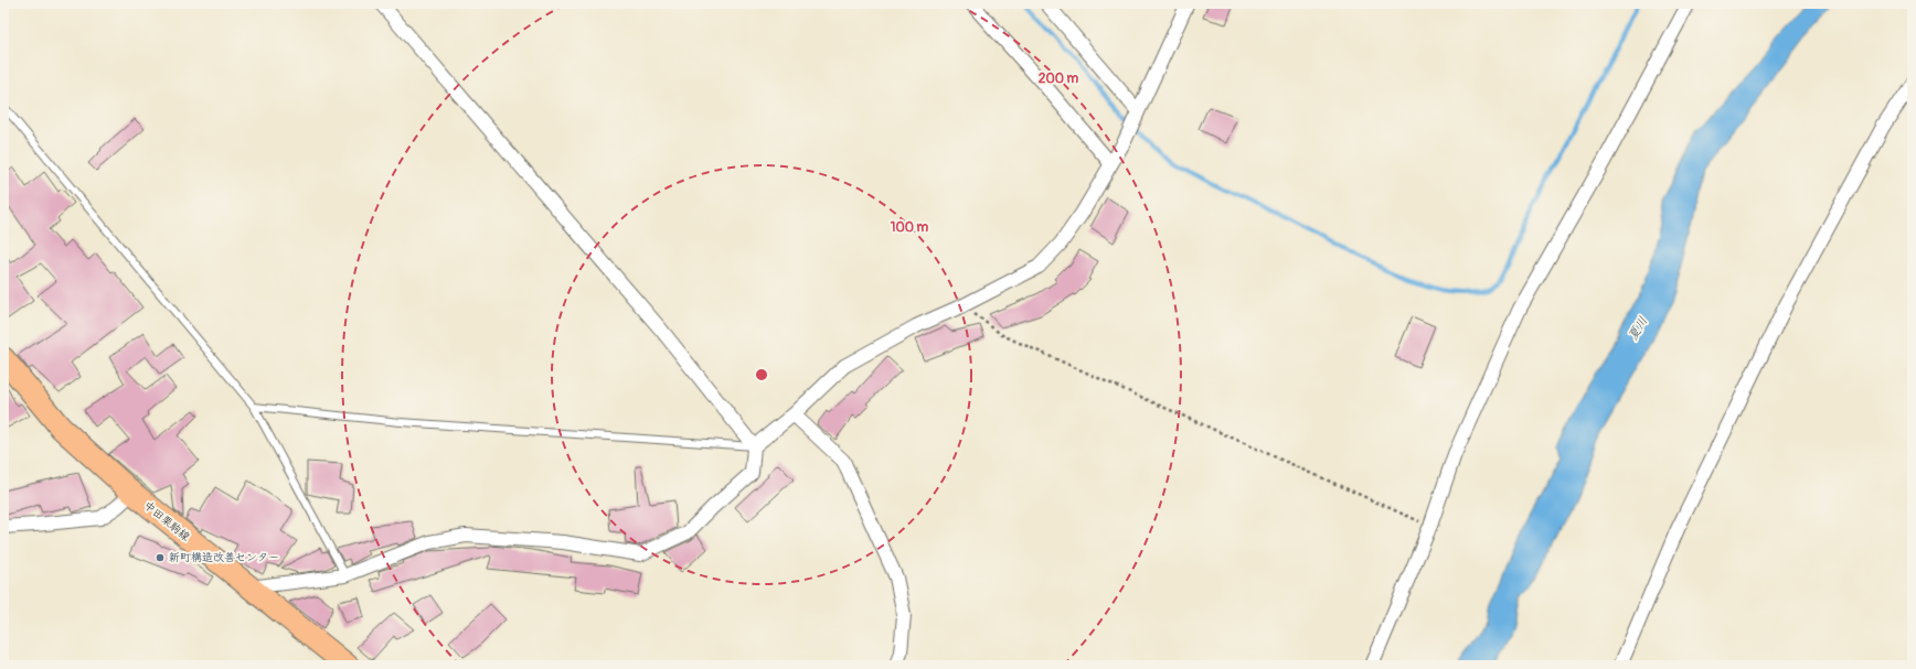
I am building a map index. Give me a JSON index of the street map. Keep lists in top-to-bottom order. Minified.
{"streets":{"main road":["中田栗駒線"]},"water":["夏川"],"places":["新町構造改善センター"],"rings":["200 m","100 m"]}
